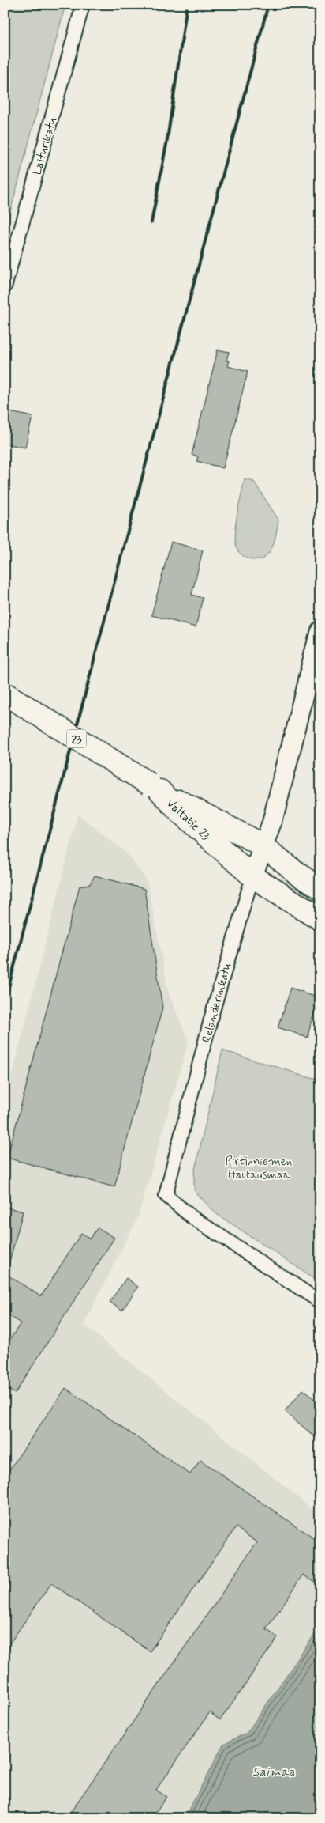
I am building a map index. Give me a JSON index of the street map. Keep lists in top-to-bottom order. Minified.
{"streets":{"highway":["23","Valtatie 23"],"main road":["Relanderinkatu"],"street":["Laiturikatu"]},"crossings":[["23","Valtatie 23"],["23","Relanderinkatu"],["Valtatie 23","Relanderinkatu"]],"water":["Saimaa"],"parks":["Pirtinniemen Hautausmaa"]}
